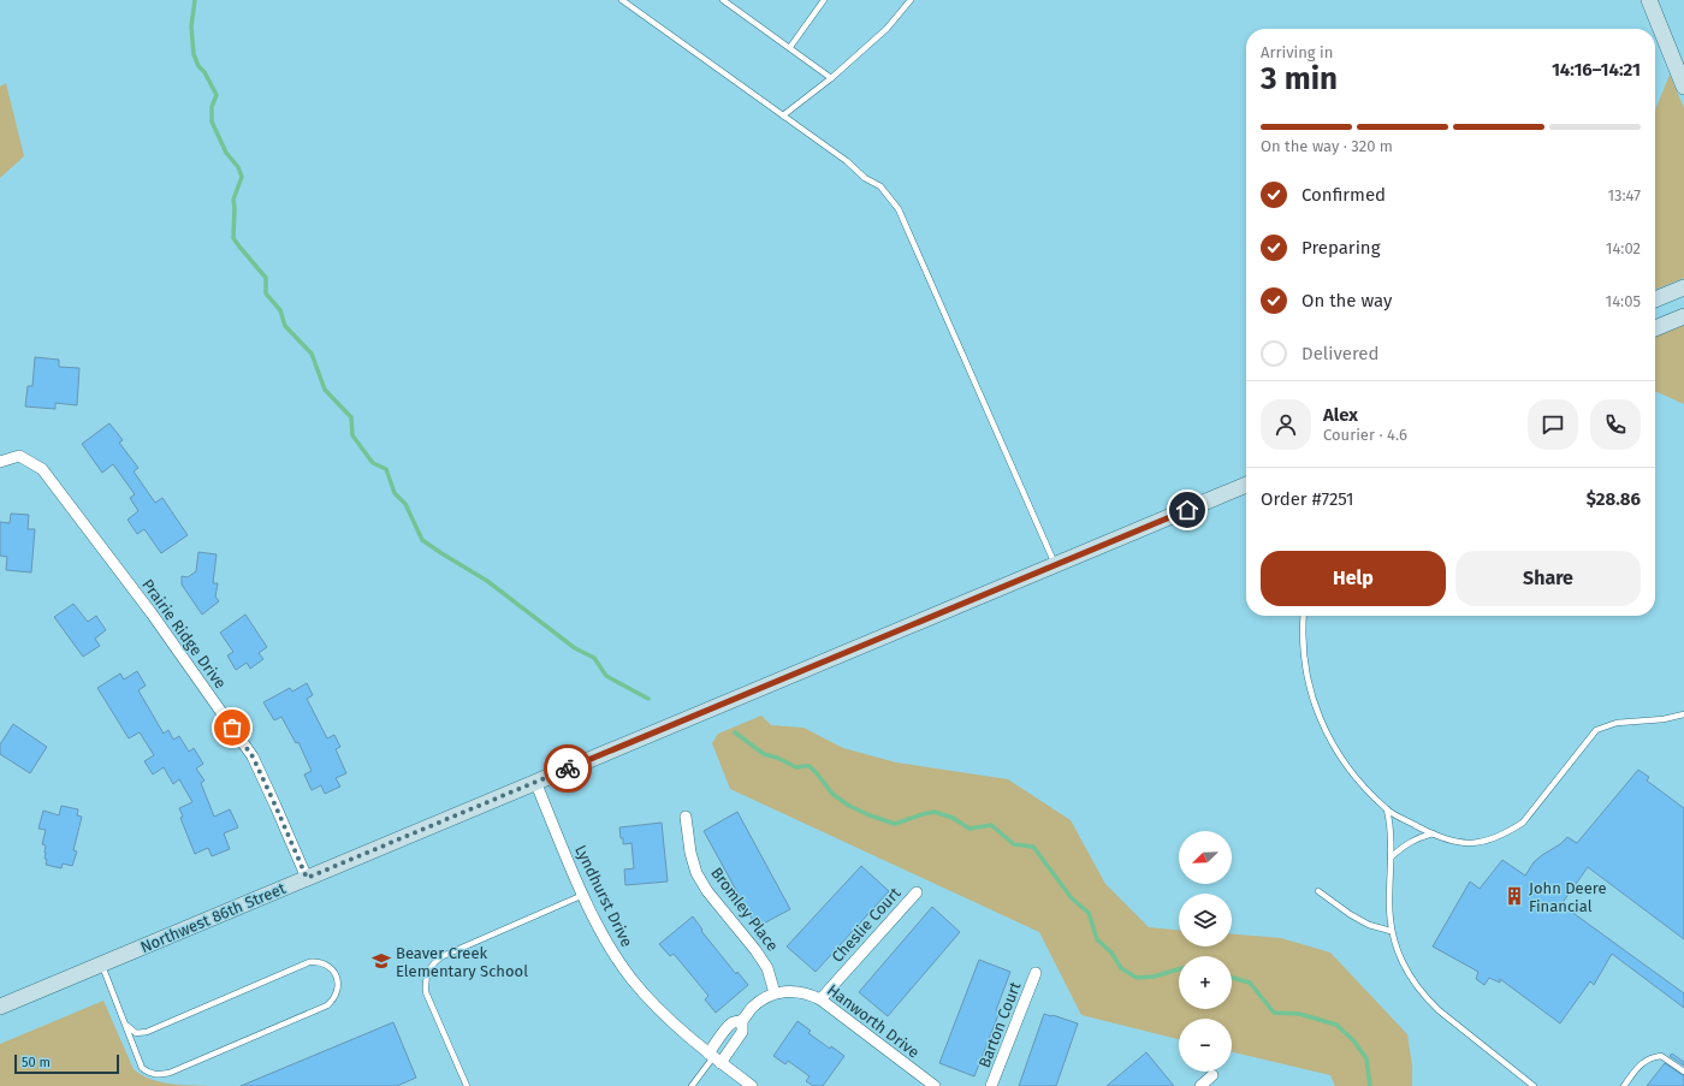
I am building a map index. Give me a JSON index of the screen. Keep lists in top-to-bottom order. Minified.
{"streets":{"main road":["Northwest 86th Street"],"street":["Prairie Ridge Drive","Lyndhurst Drive","Bromley Place","Cheslie Court","Hanworth Drive","Barton Court"]},"crossings":[["Prairie Ridge Drive","Northwest 86th Street"],["Lyndhurst Drive","Northwest 86th Street"],["Lyndhurst Drive","Hanworth Drive"],["Bromley Place","Hanworth Drive"],["Cheslie Court","Hanworth Drive"]],"places":{"building":["John Deere Financial"],"school or university":["Beaver Creek Elementary School"]},"scale_bar":"50 m","north":"bottom left","page":{"heading":["3 min","Arriving in","14:16–14:21"],"panel":["Alex","Courier · 4.6","Order #7251","$28.86"],"bar":"On the way · 320 m","list":[["Confirmed","13:47"],["Preparing","14:02"],["On the way","14:05"],"Delivered"],"buttons":["Help","Share"],"map_buttons":["+","−"],"scale":"50 m"}}
